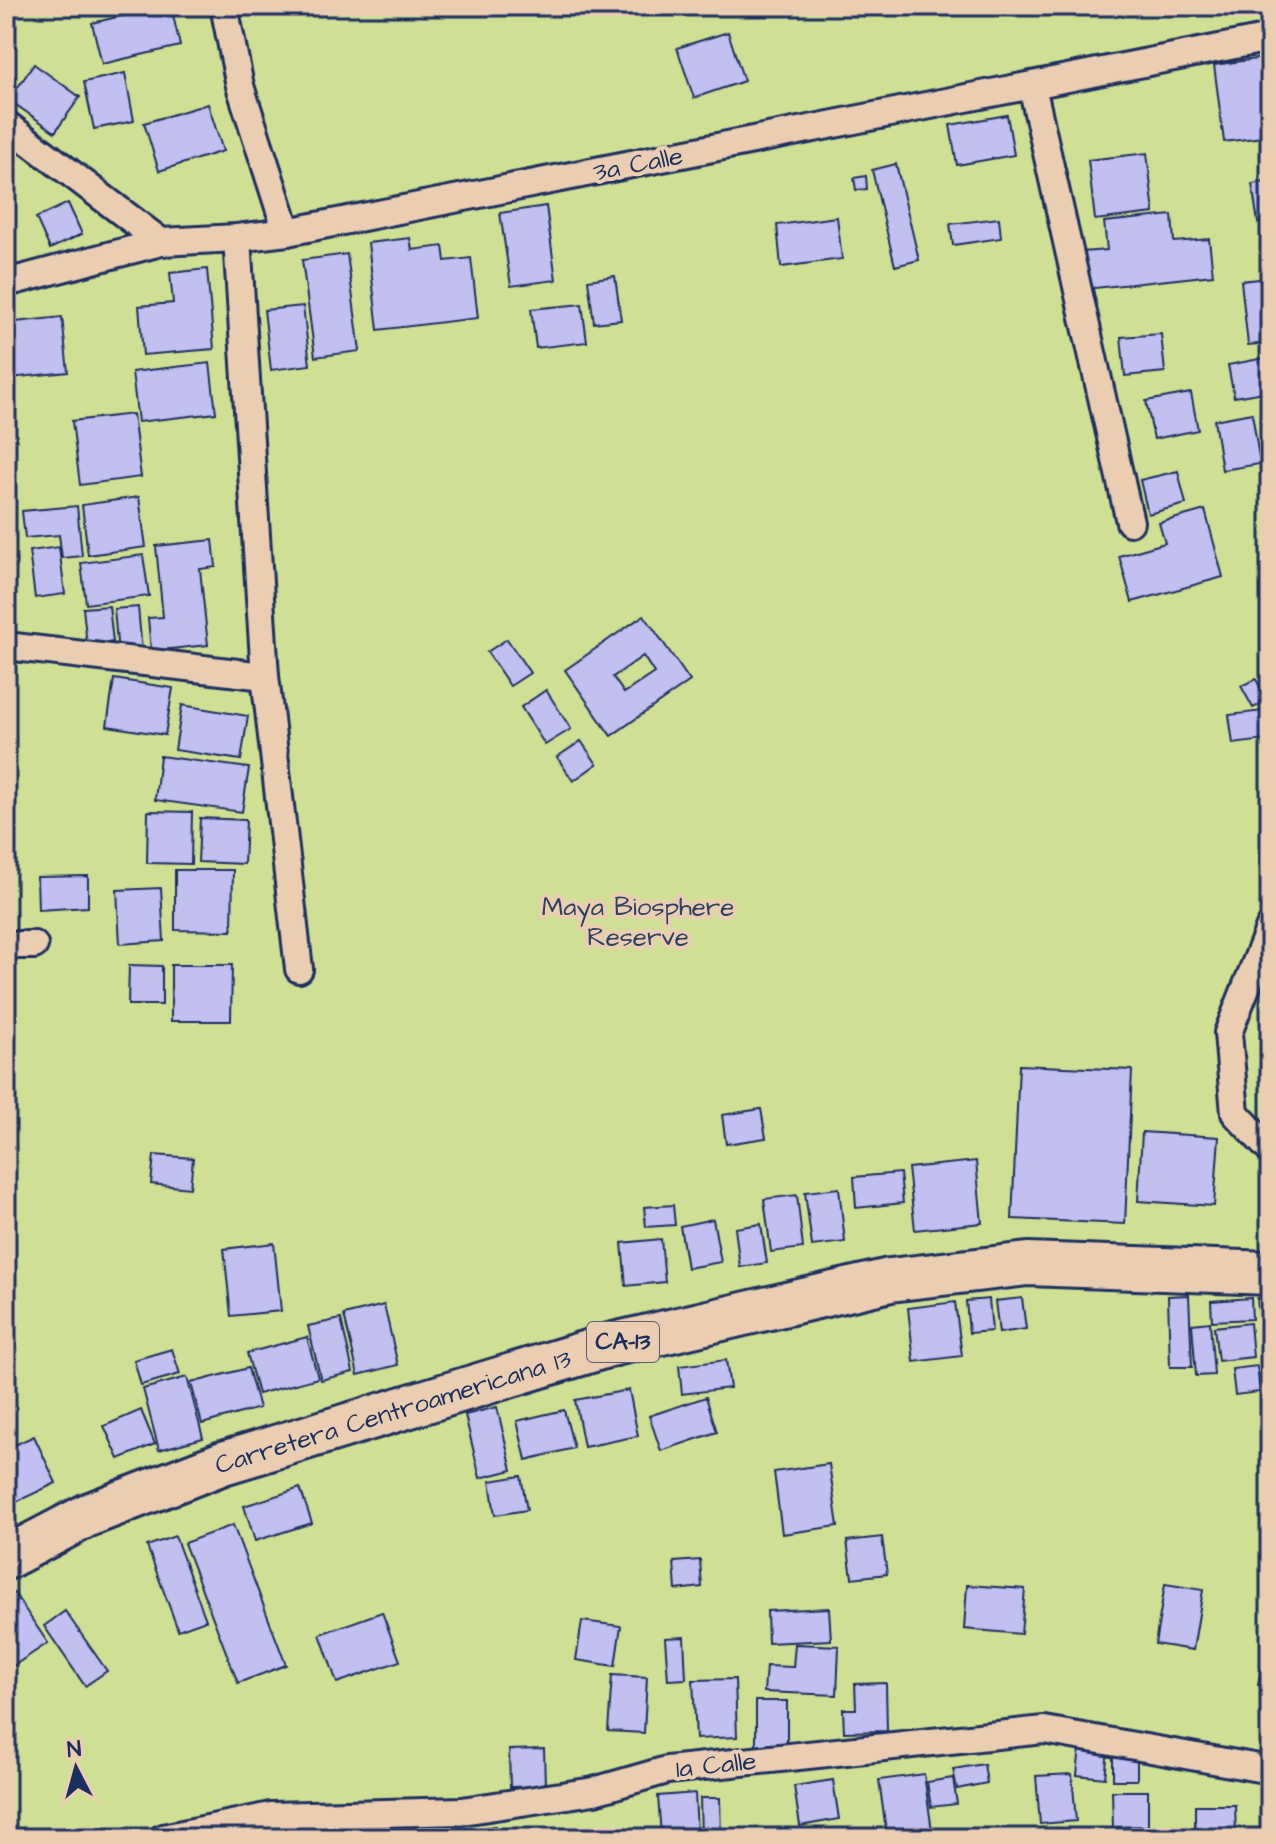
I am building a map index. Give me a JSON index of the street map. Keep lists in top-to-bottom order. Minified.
{"streets":{"highway":["CA-13","Carretera Centroamericana 13"],"street":["3a Calle","1a Calle"]},"parks":["Maya Biosphere Reserve"],"north":"top"}
